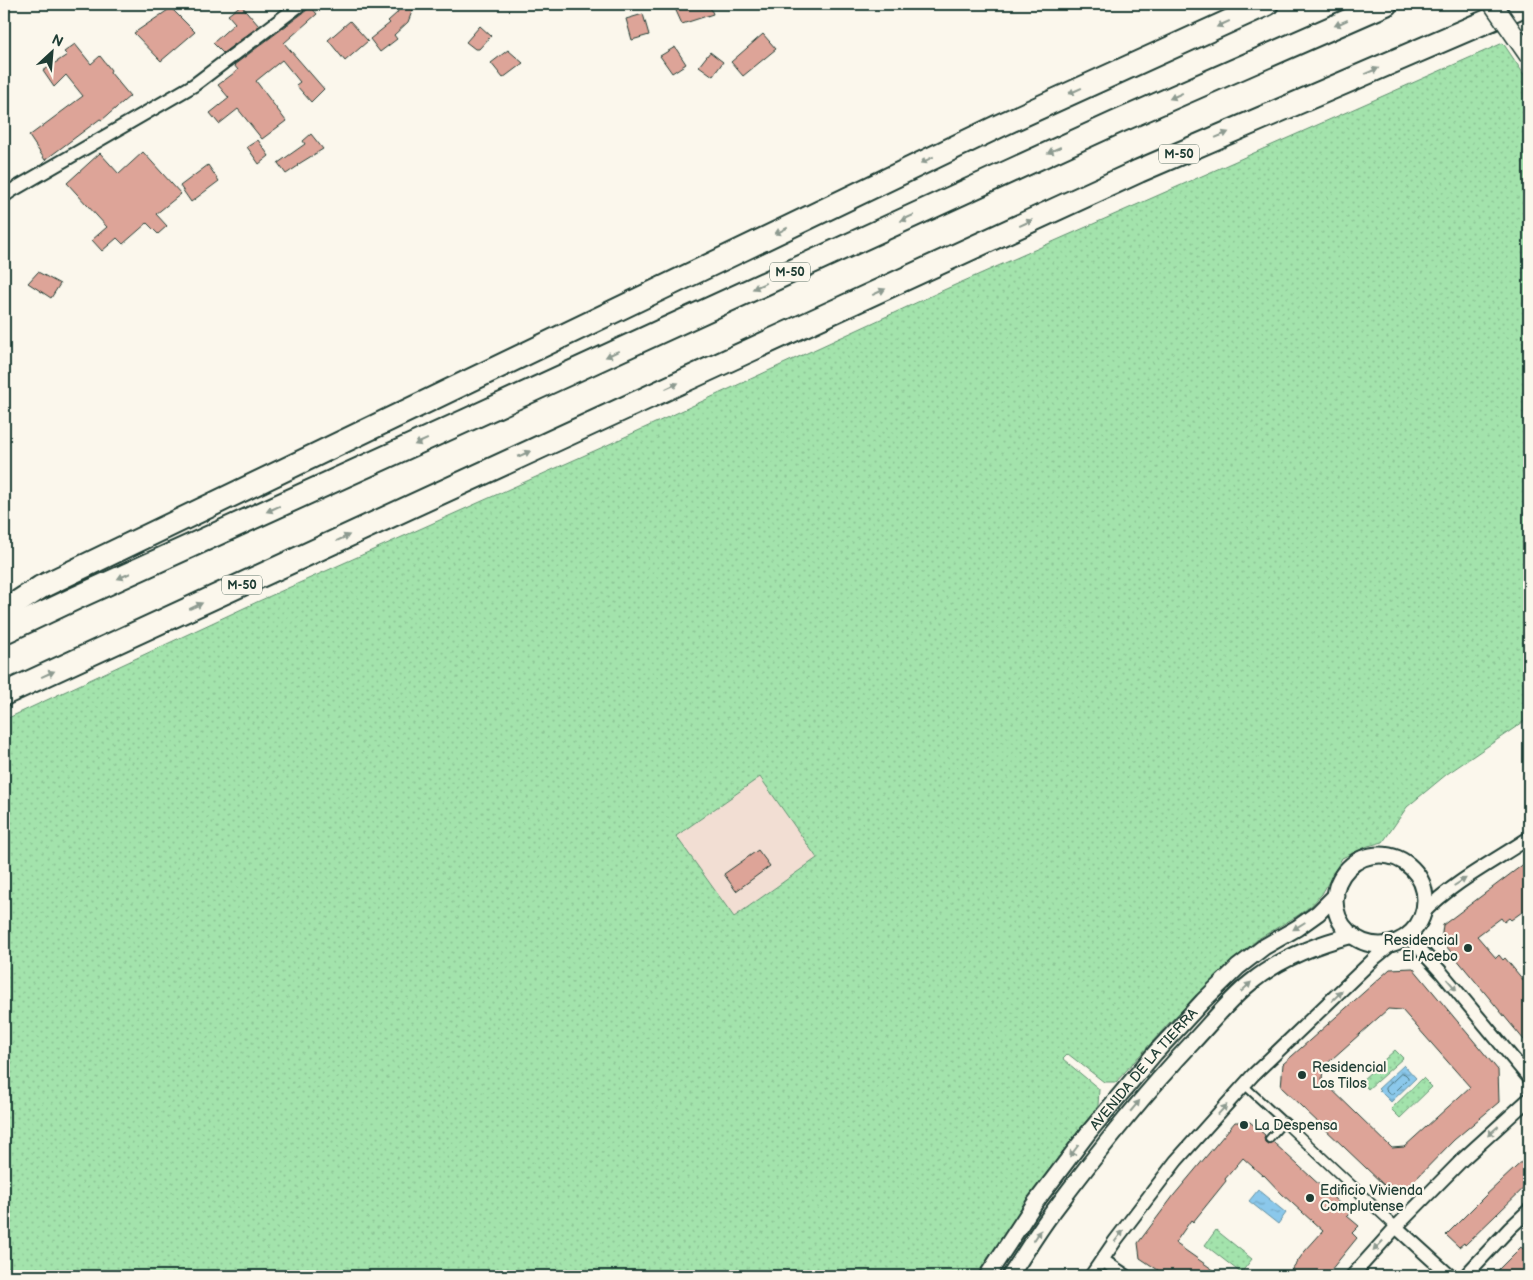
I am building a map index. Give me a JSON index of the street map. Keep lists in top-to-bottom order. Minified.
{"streets":{"highway":["M-50"],"street":["AVENIDA DE LA TIERRA"]},"places":["Residencial El Acebo","Residencial Los Tilos","La Despensa","Edificio Vivienda Complutense"],"north":"top right"}
